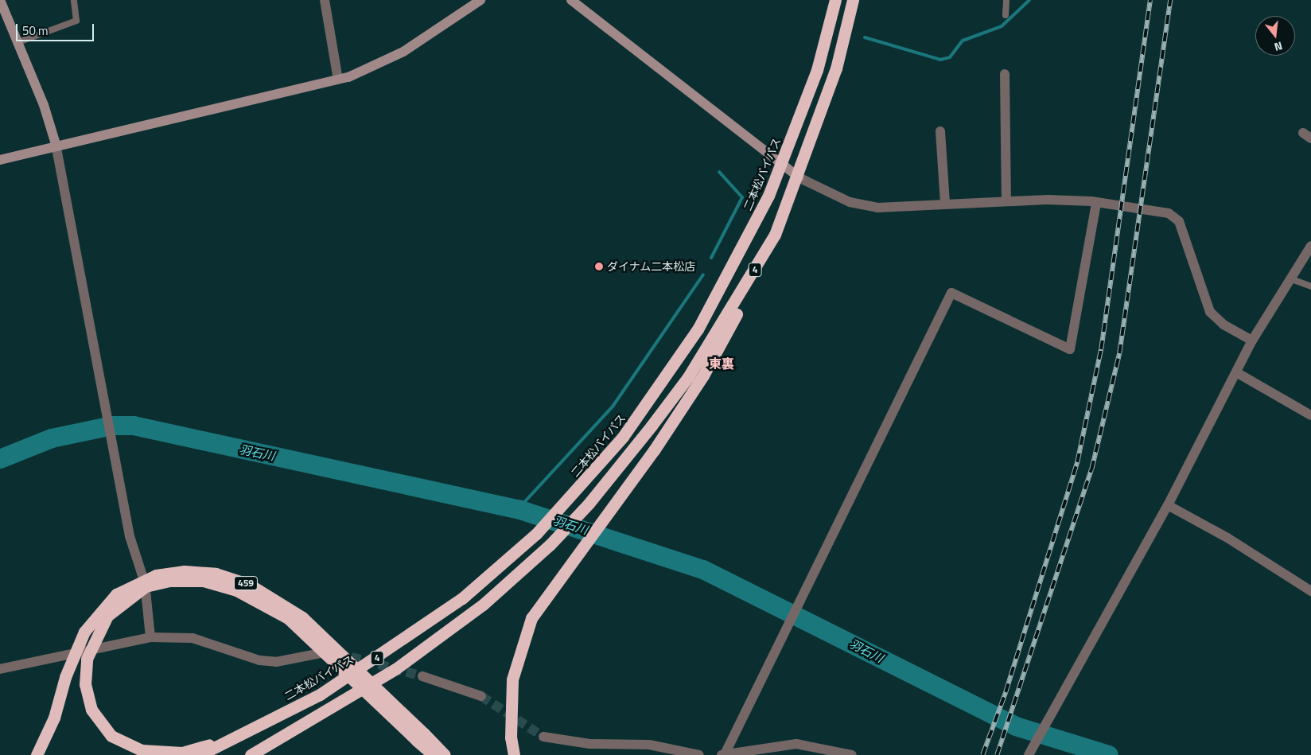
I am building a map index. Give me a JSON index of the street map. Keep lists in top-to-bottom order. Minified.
{"streets":{"highway":["二本松バイパス","4","459"]},"districts":["東裏"],"water":["羽石川"],"places":["ダイナム二本松店"],"scale_bar":"50 m","north":"bottom"}
